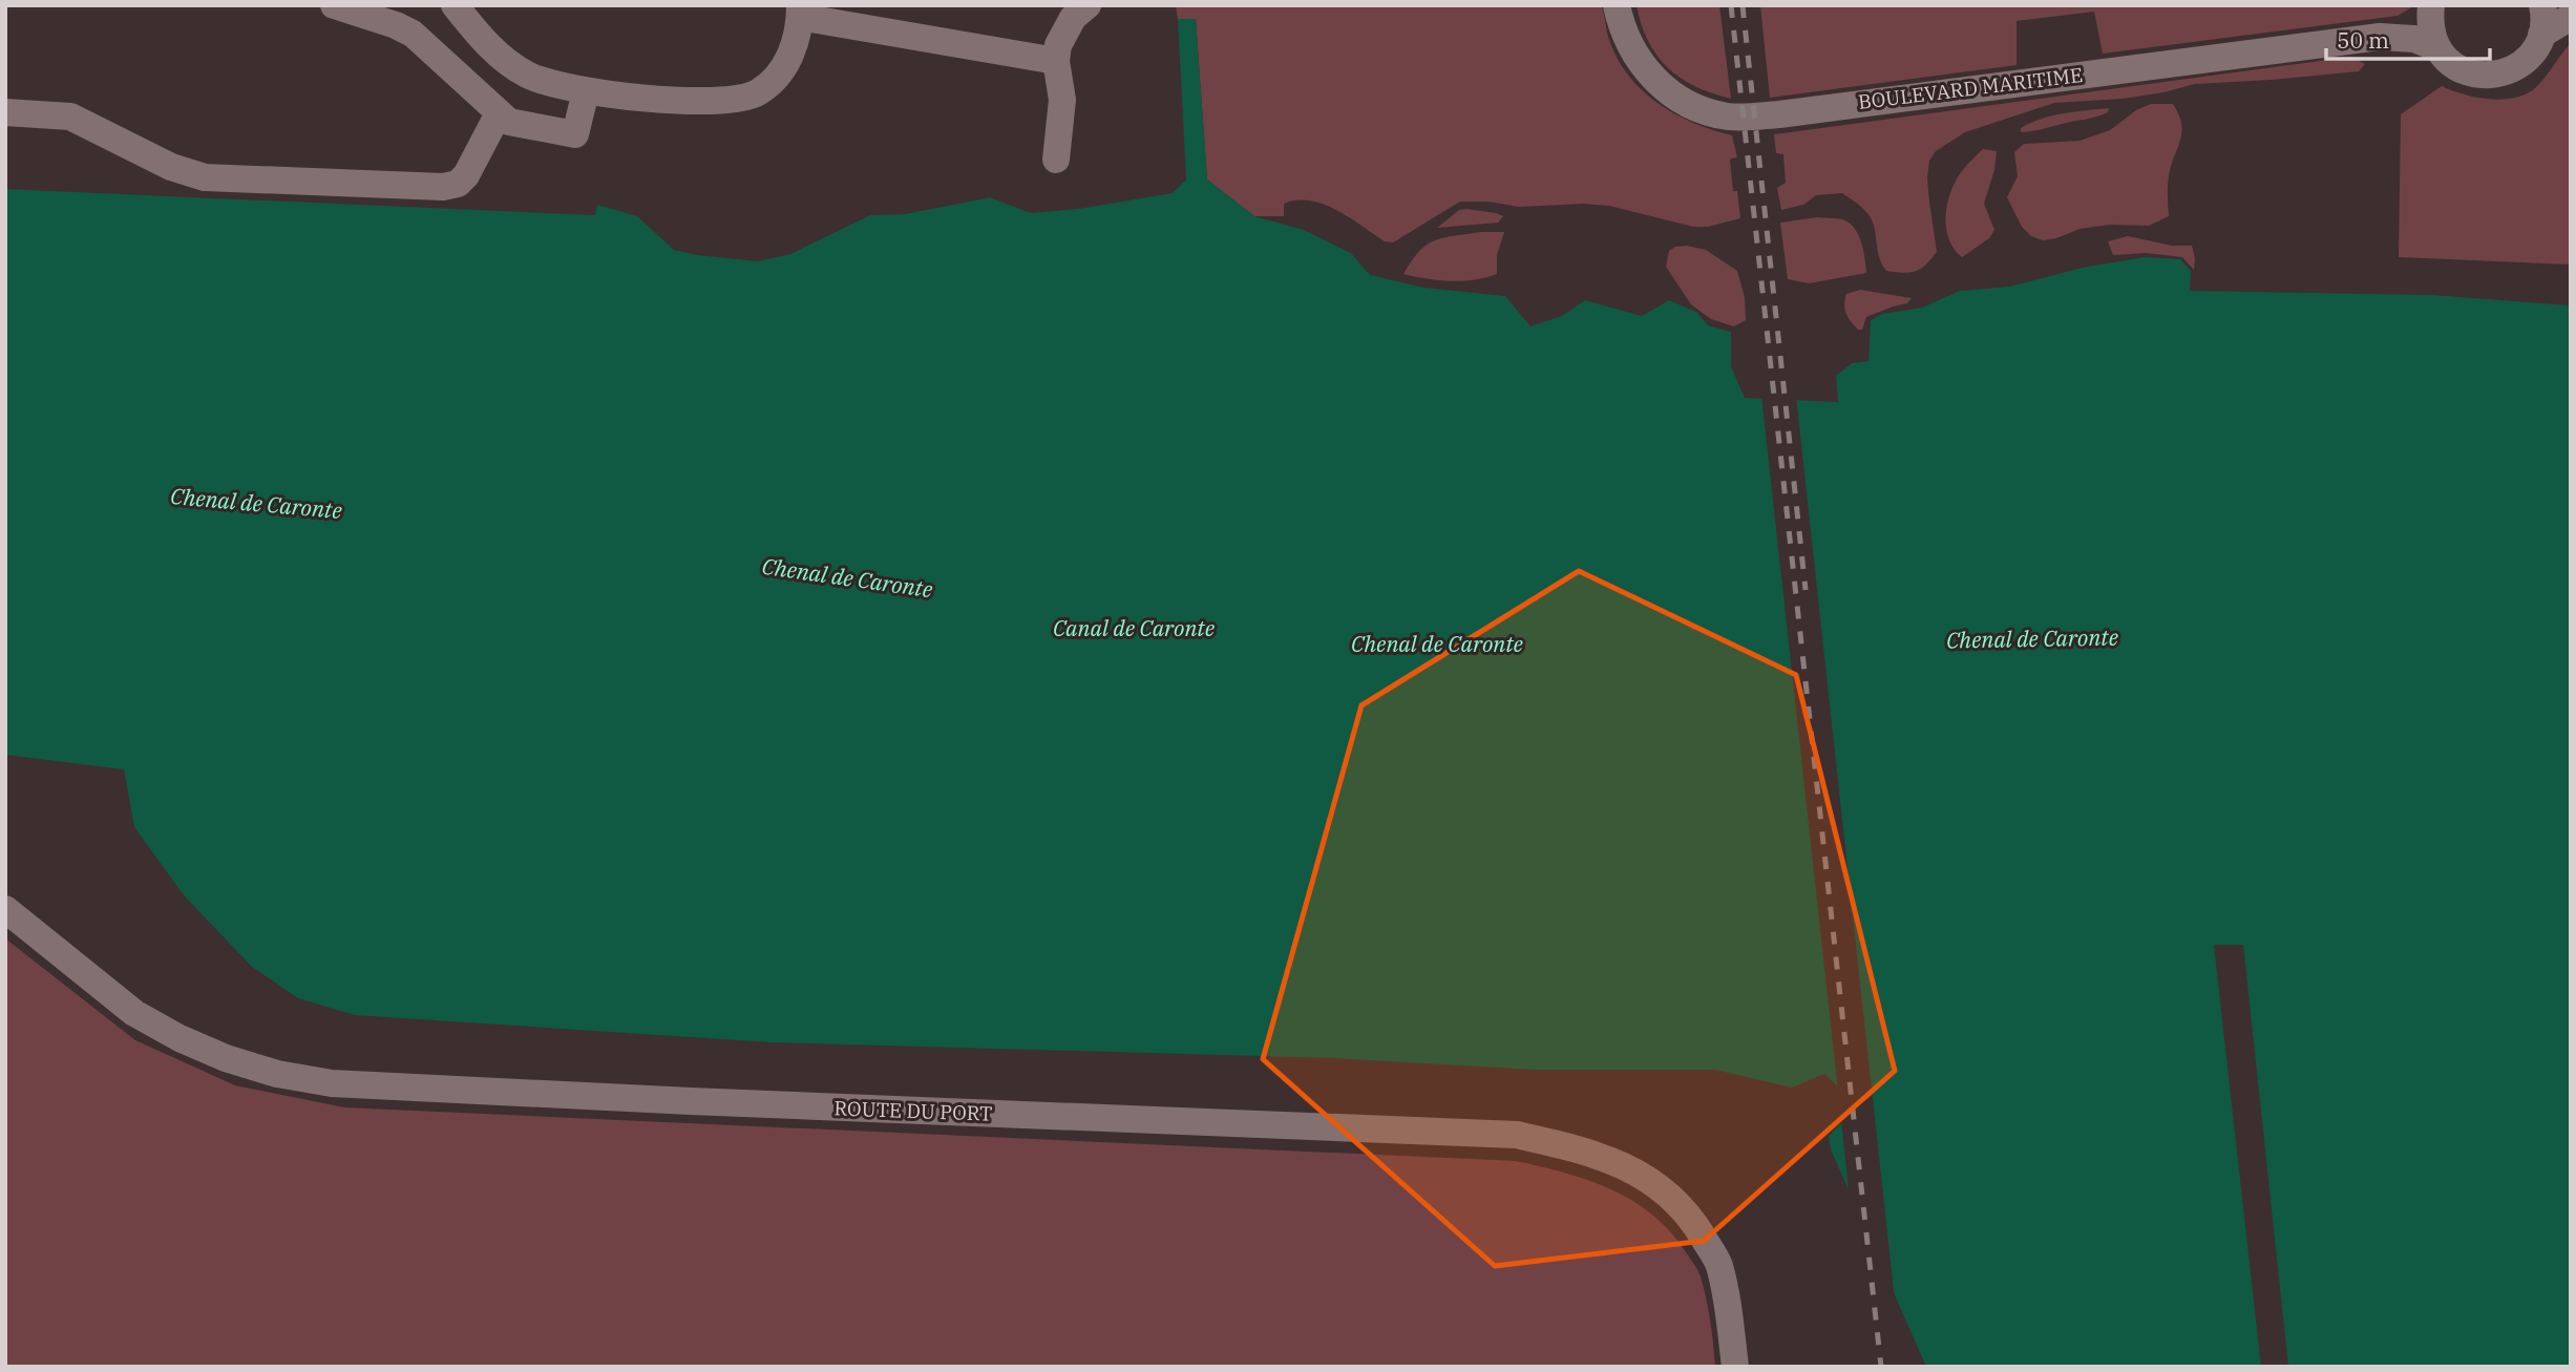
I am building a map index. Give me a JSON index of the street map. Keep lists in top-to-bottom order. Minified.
{"streets":{"street":["BOULEVARD MARITIME","ROUTE DU PORT"]},"water":["Chenal de Caronte","Canal de Caronte"],"scale_bar":"50 m"}
